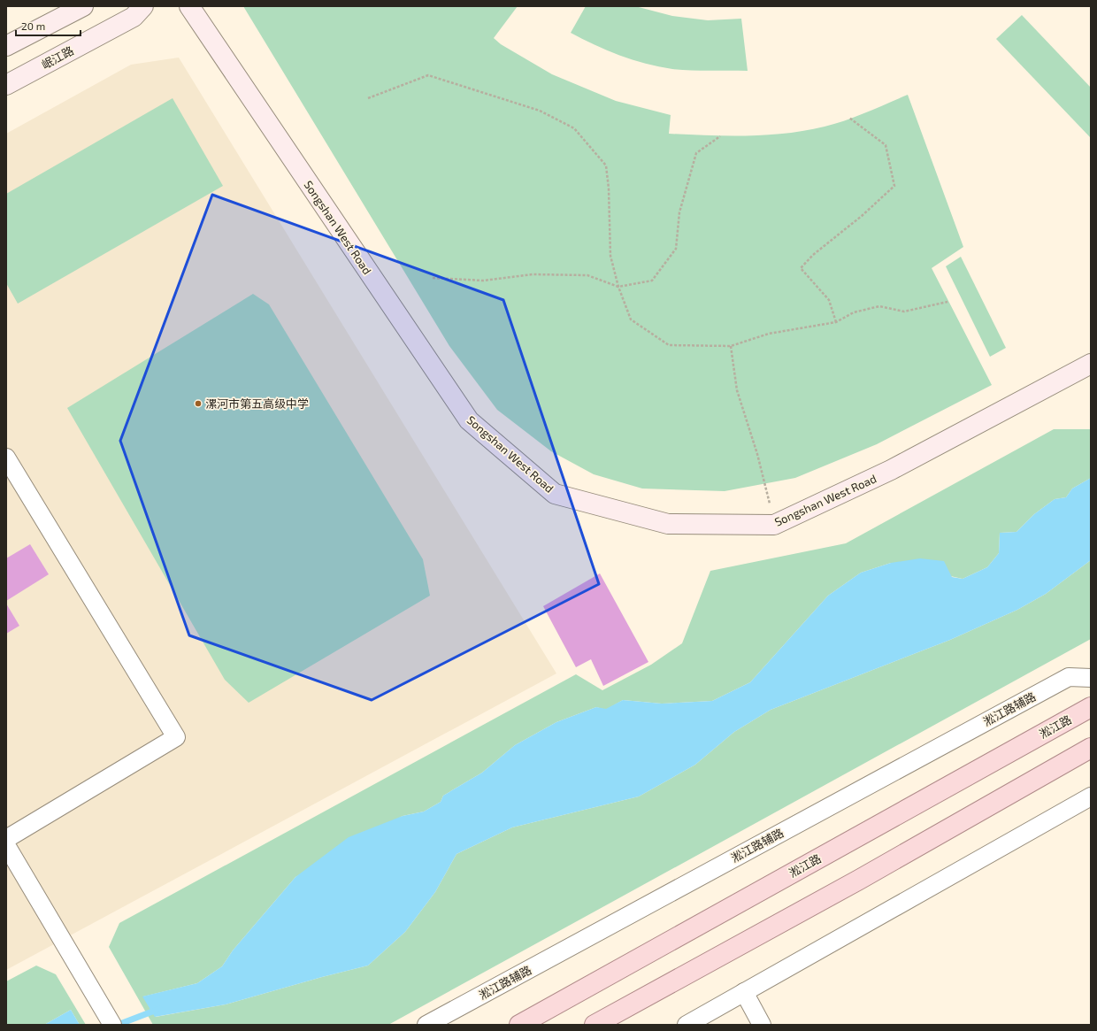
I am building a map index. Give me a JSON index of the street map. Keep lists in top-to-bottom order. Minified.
{"streets":{"main road":["岷江路","Songshan West Road","淞江路"],"street":["淞江路辅路"]},"places":["漯河市第五高级中学"],"scale_bar":"20 m"}
